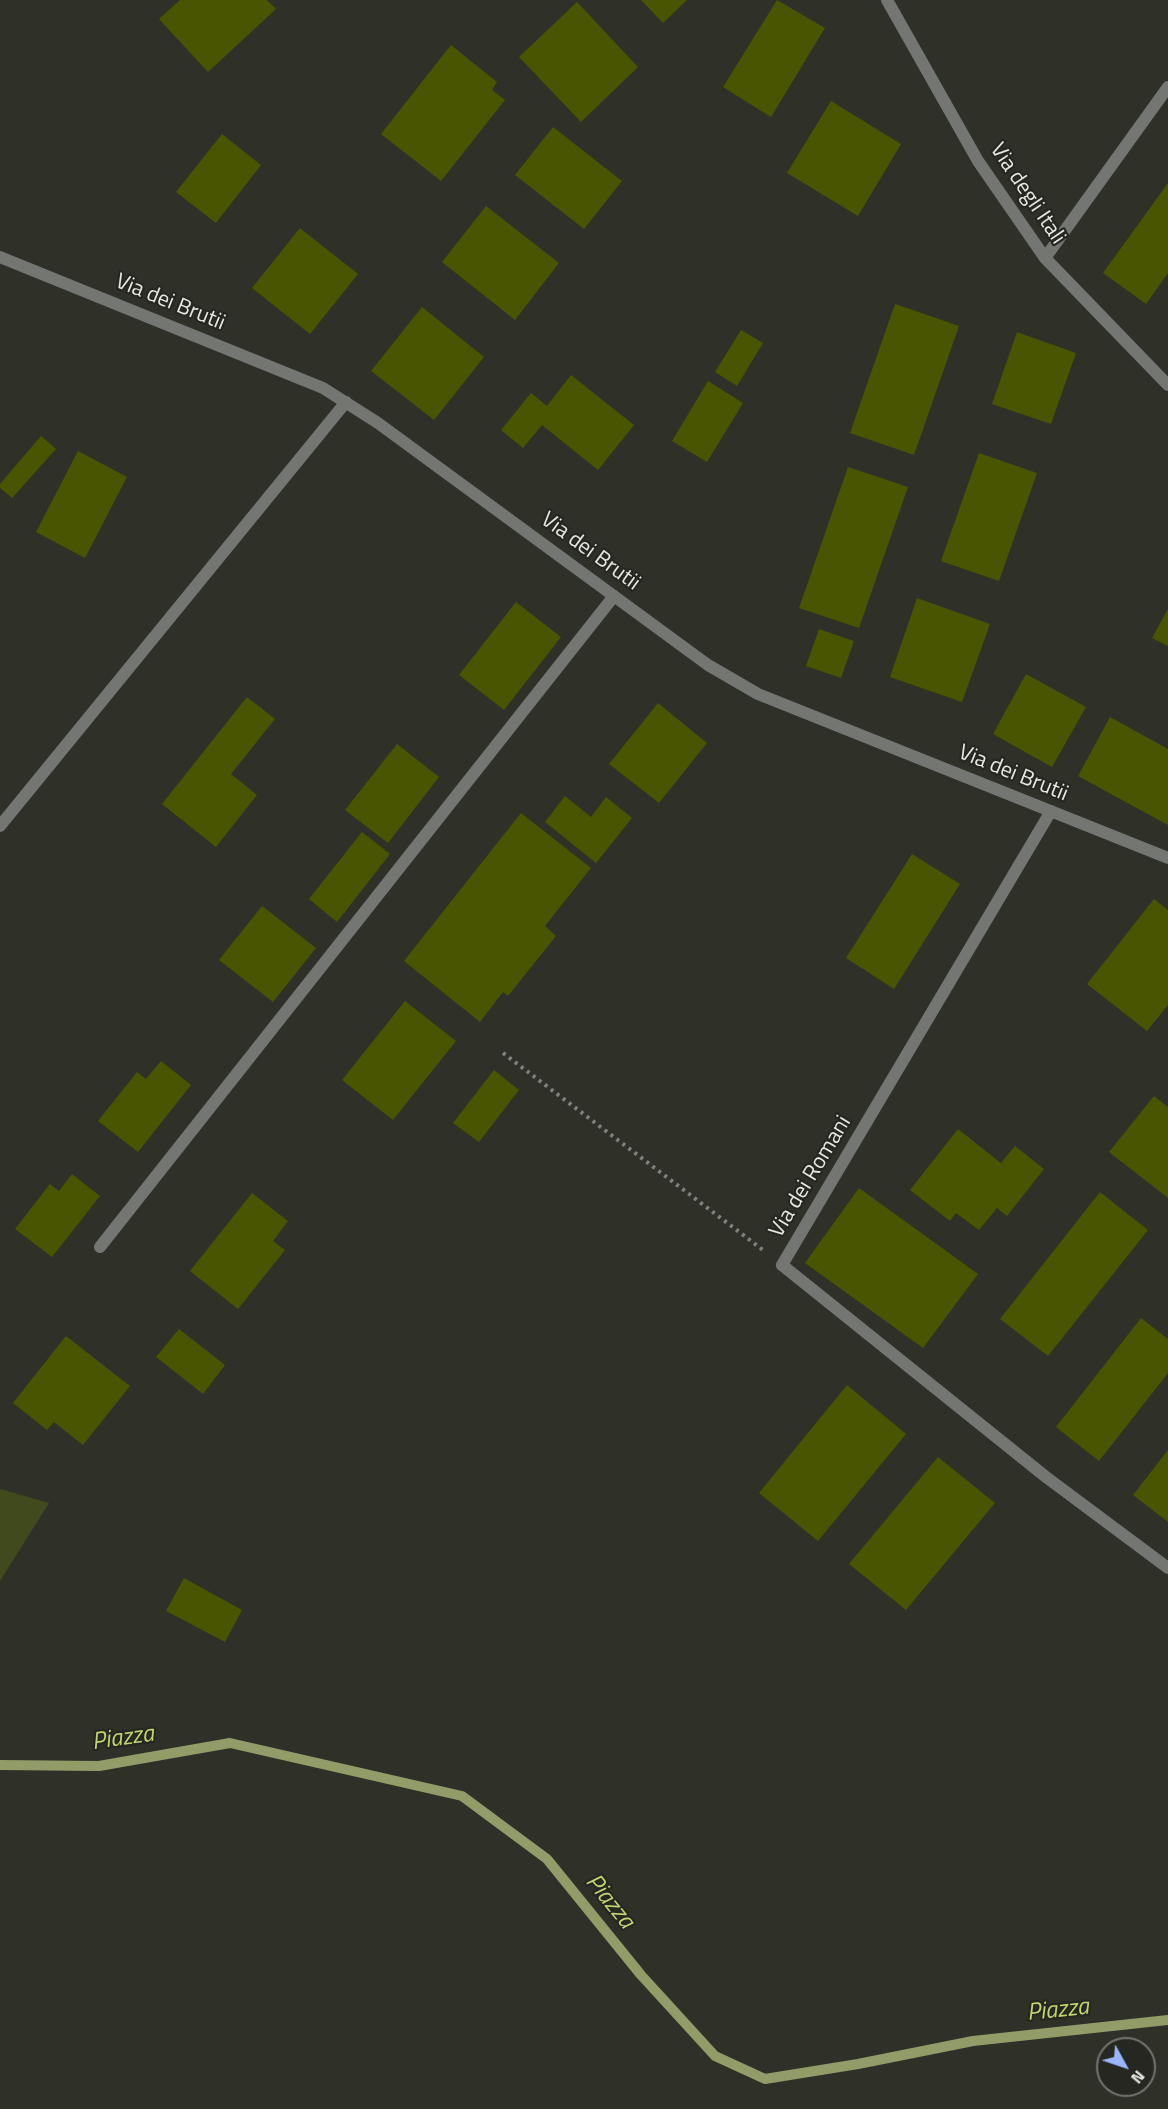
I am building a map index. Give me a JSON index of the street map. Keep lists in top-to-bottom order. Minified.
{"streets":{"street":["Via degli Itali","Via dei Brutii","Via dei Romani"]},"crossings":[["Via dei Brutii","Via dei Romani"]],"water":["Piazza"],"north":"bottom right"}
